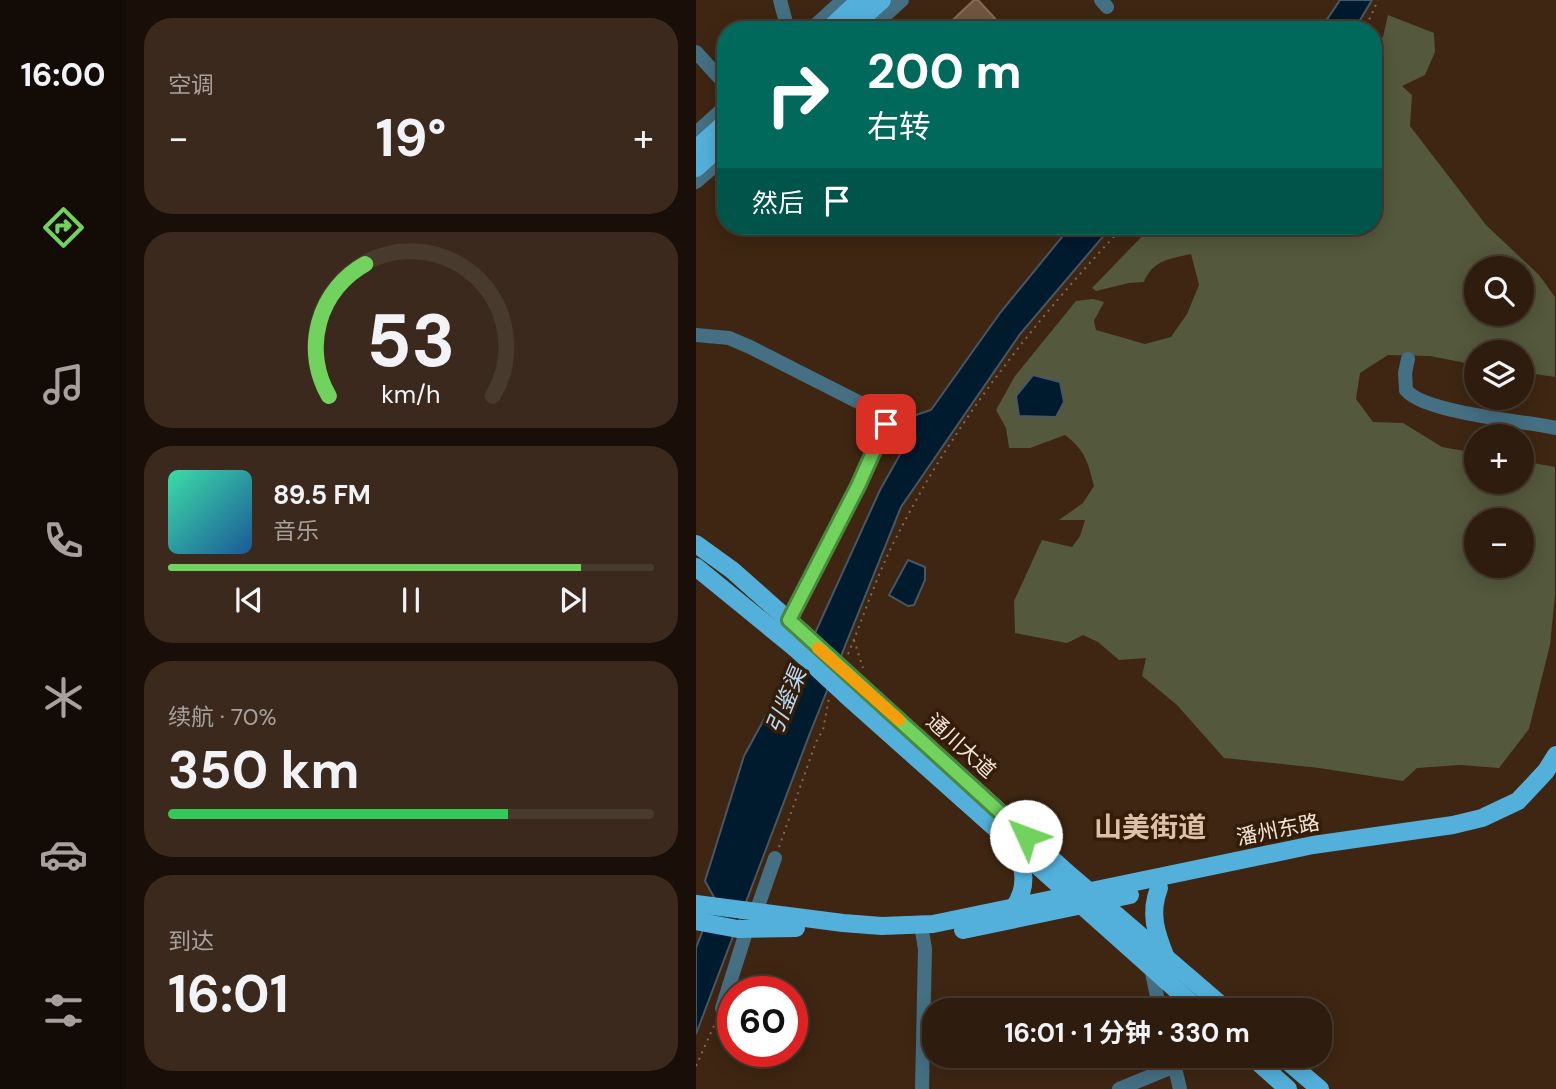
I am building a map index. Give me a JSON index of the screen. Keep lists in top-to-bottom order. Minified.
{"streets":{"main road":["通川大道","潘州东路"]},"crossings":[["通川大道","潘州东路"]],"districts":["山美街道"],"water":["引鉴渠"],"page":{"tabs":"16:00","tile":["空调",["续航 · 70%","350 km"],["到达","16:01"]],"turn":["200 m","右转"],"heat":["−","19°","+"],"then":"然后","map_buttons":["+","−"],"song":["89.5 FM","音乐"],"limit":"60","trip":"16:01 · 1 分钟 · 330 m","gauge":["53","km/h"]}}
